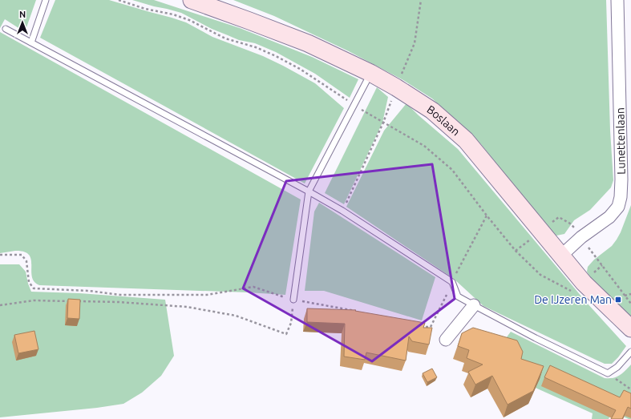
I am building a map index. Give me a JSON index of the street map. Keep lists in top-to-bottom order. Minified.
{"streets":{"main road":["Boslaan"],"street":["Lunettenlaan"]},"crossings":[["Boslaan","Lunettenlaan"]],"places":{"transit":["De IJzeren Man"]},"north":"top"}
